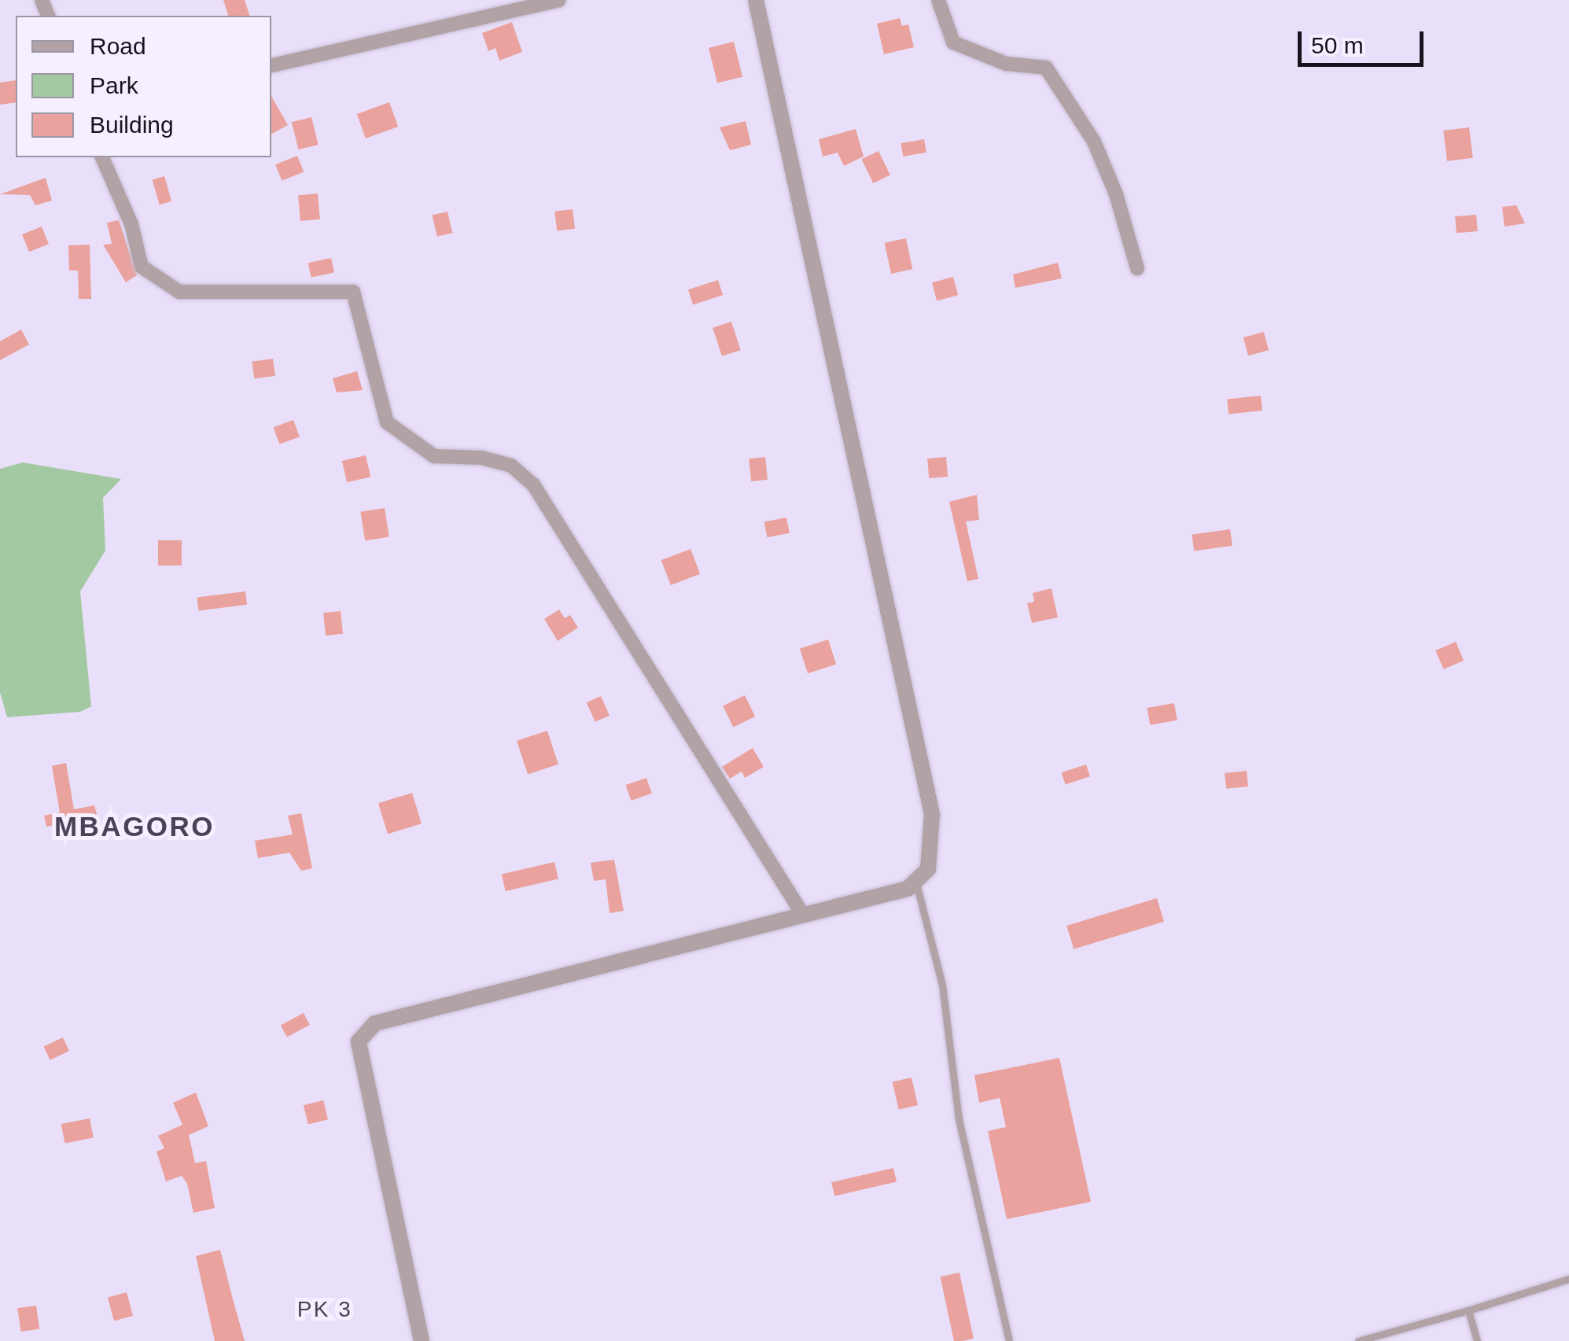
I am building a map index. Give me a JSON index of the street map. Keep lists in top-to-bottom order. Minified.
{"districts":["MBAGORO","PK 3"],"legend":["Road","Park","Building"],"scale_bar":"50 m"}
